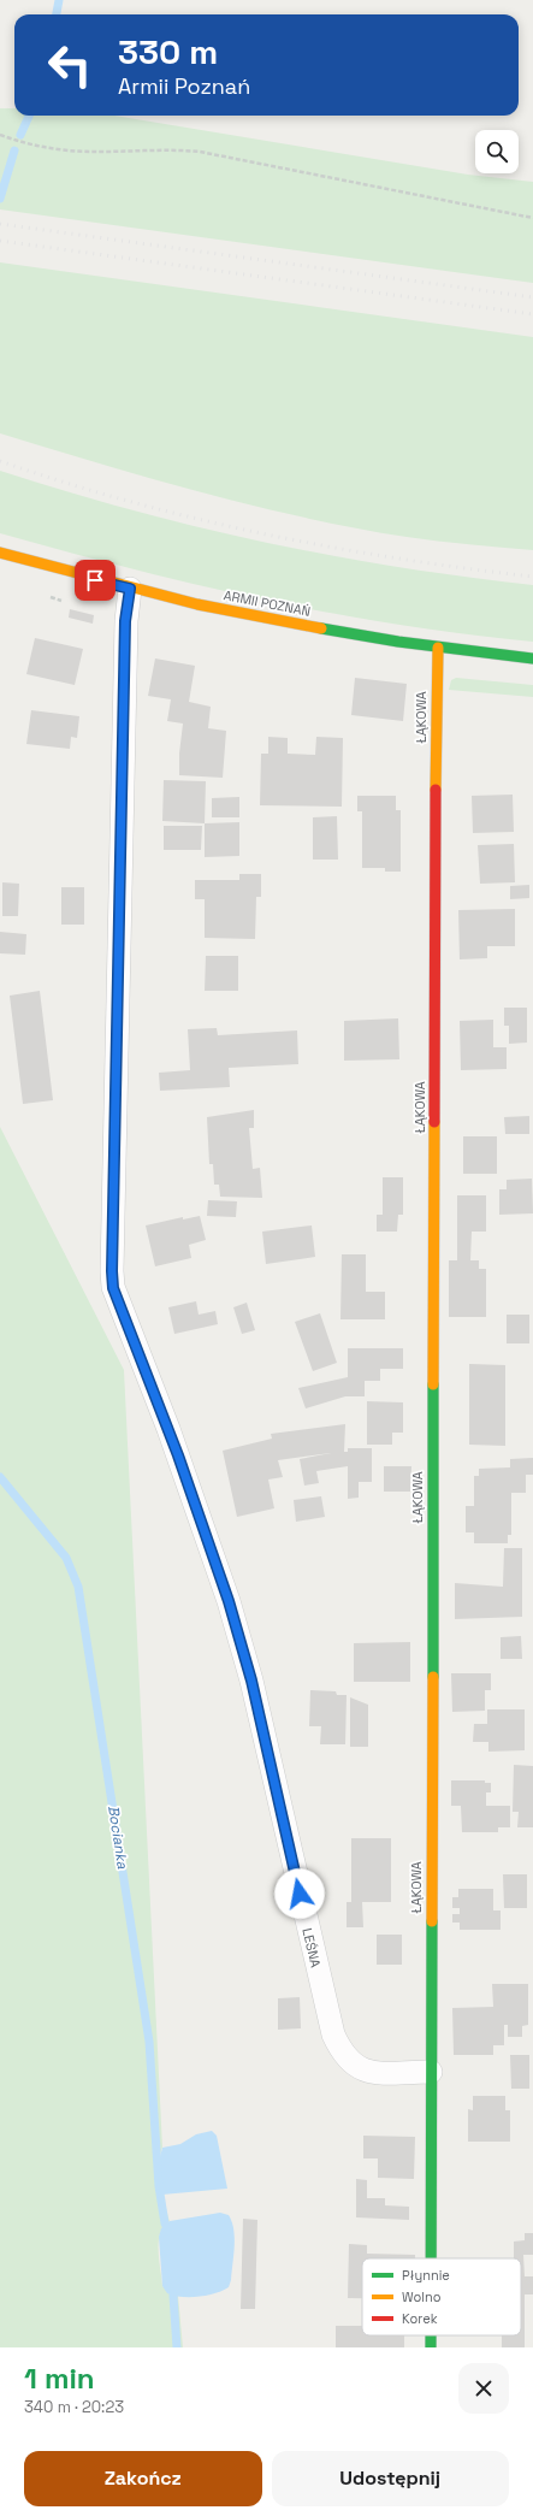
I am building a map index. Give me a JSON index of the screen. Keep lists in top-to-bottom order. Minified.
{"streets":{"street":["ARMII POZNAŃ","ŁĄKOWA","LEŚNA"]},"crossings":[["ARMII POZNAŃ","ŁĄKOWA"],["ARMII POZNAŃ","LEŚNA"],["ŁĄKOWA","LEŚNA"]],"water":["Bocianka"],"legend":["Płynnie","Wolno","Korek"],"page":{"turn":["330 m","Armii Poznań"],"heading":["1 min","340 m · 20:23"],"buttons":["Zakończ","Udostępnij"]}}
